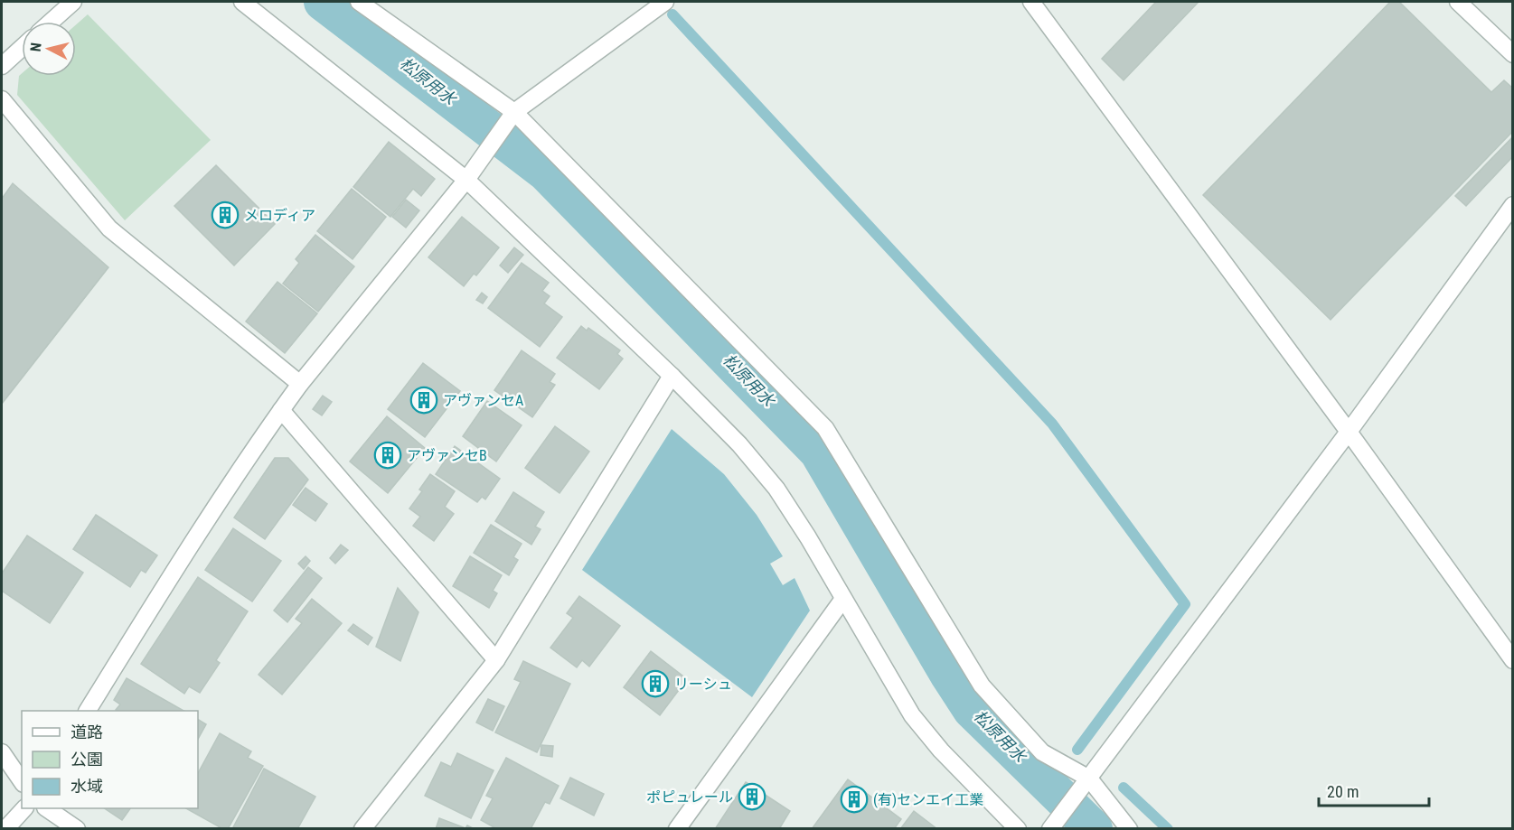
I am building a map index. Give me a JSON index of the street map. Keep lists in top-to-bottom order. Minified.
{"water":["松原用水"],"places":{"building":["メロディア","アヴァンセA","アヴァンセB","リーシュ","ポピュレール","(有)センエイ工業"]},"legend":["道路","公園","水域"],"scale_bar":"20 m","north":"left"}
